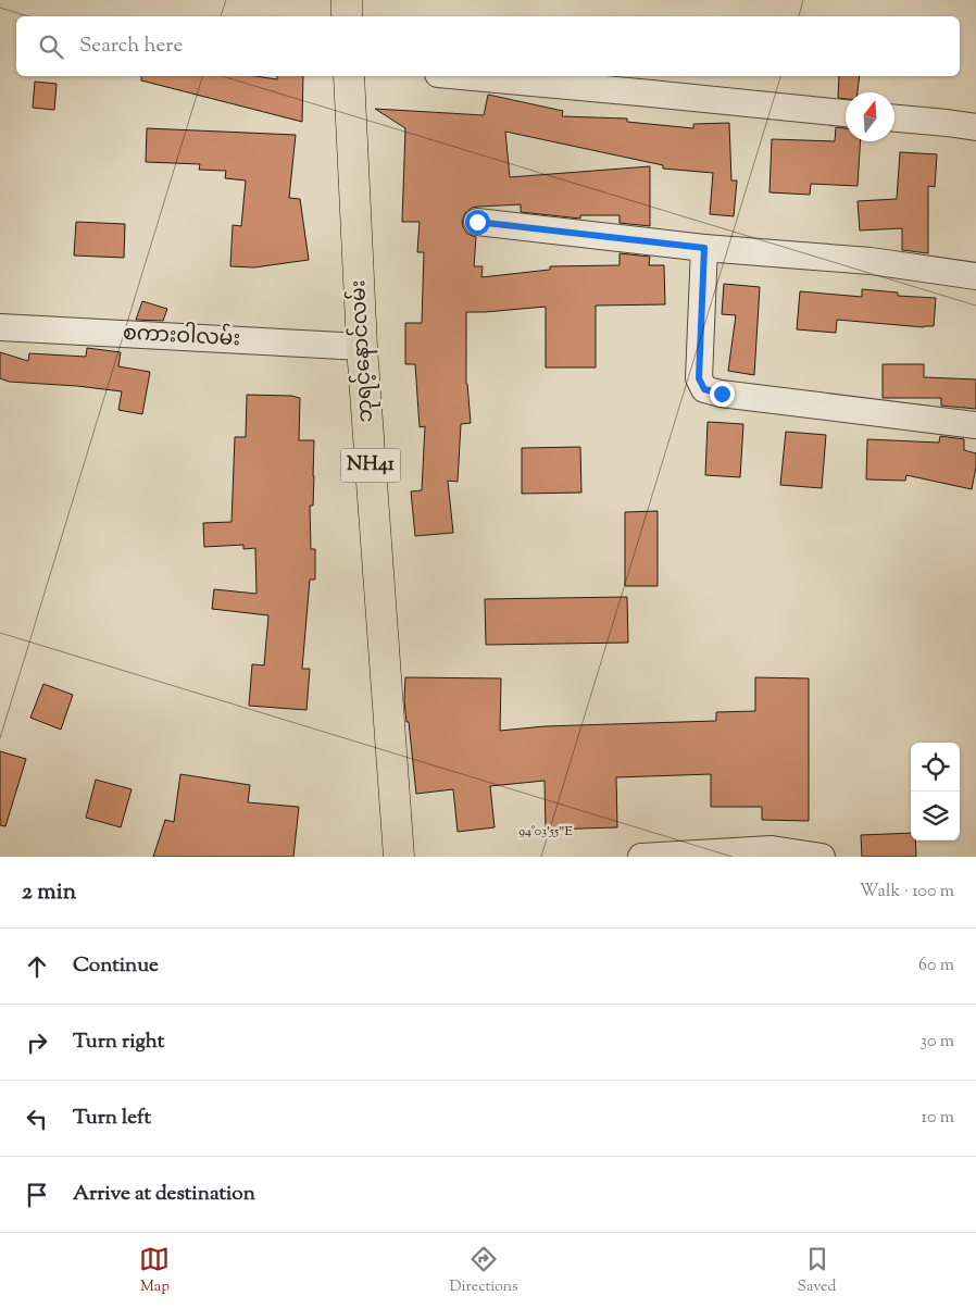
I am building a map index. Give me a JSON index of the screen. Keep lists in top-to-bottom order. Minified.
{"streets":{"highway":["ဘုရင့်နောင်လမ်း","NH41"],"street":["စကားဝါလမ်း"]},"crossings":[["စကားဝါလမ်း","ဘုရင့်နောင်လမ်း"]],"north":"top","page":{"search":"Search here","heading":["2 min","Walk · 100 m"],"list":[["Continue","60 m"],["Turn right","30 m"],["Turn left","10 m"],"Arrive at destination"],"nav":["Map","Directions","Saved"]},"coordinates":["94°03'55\"E"]}
